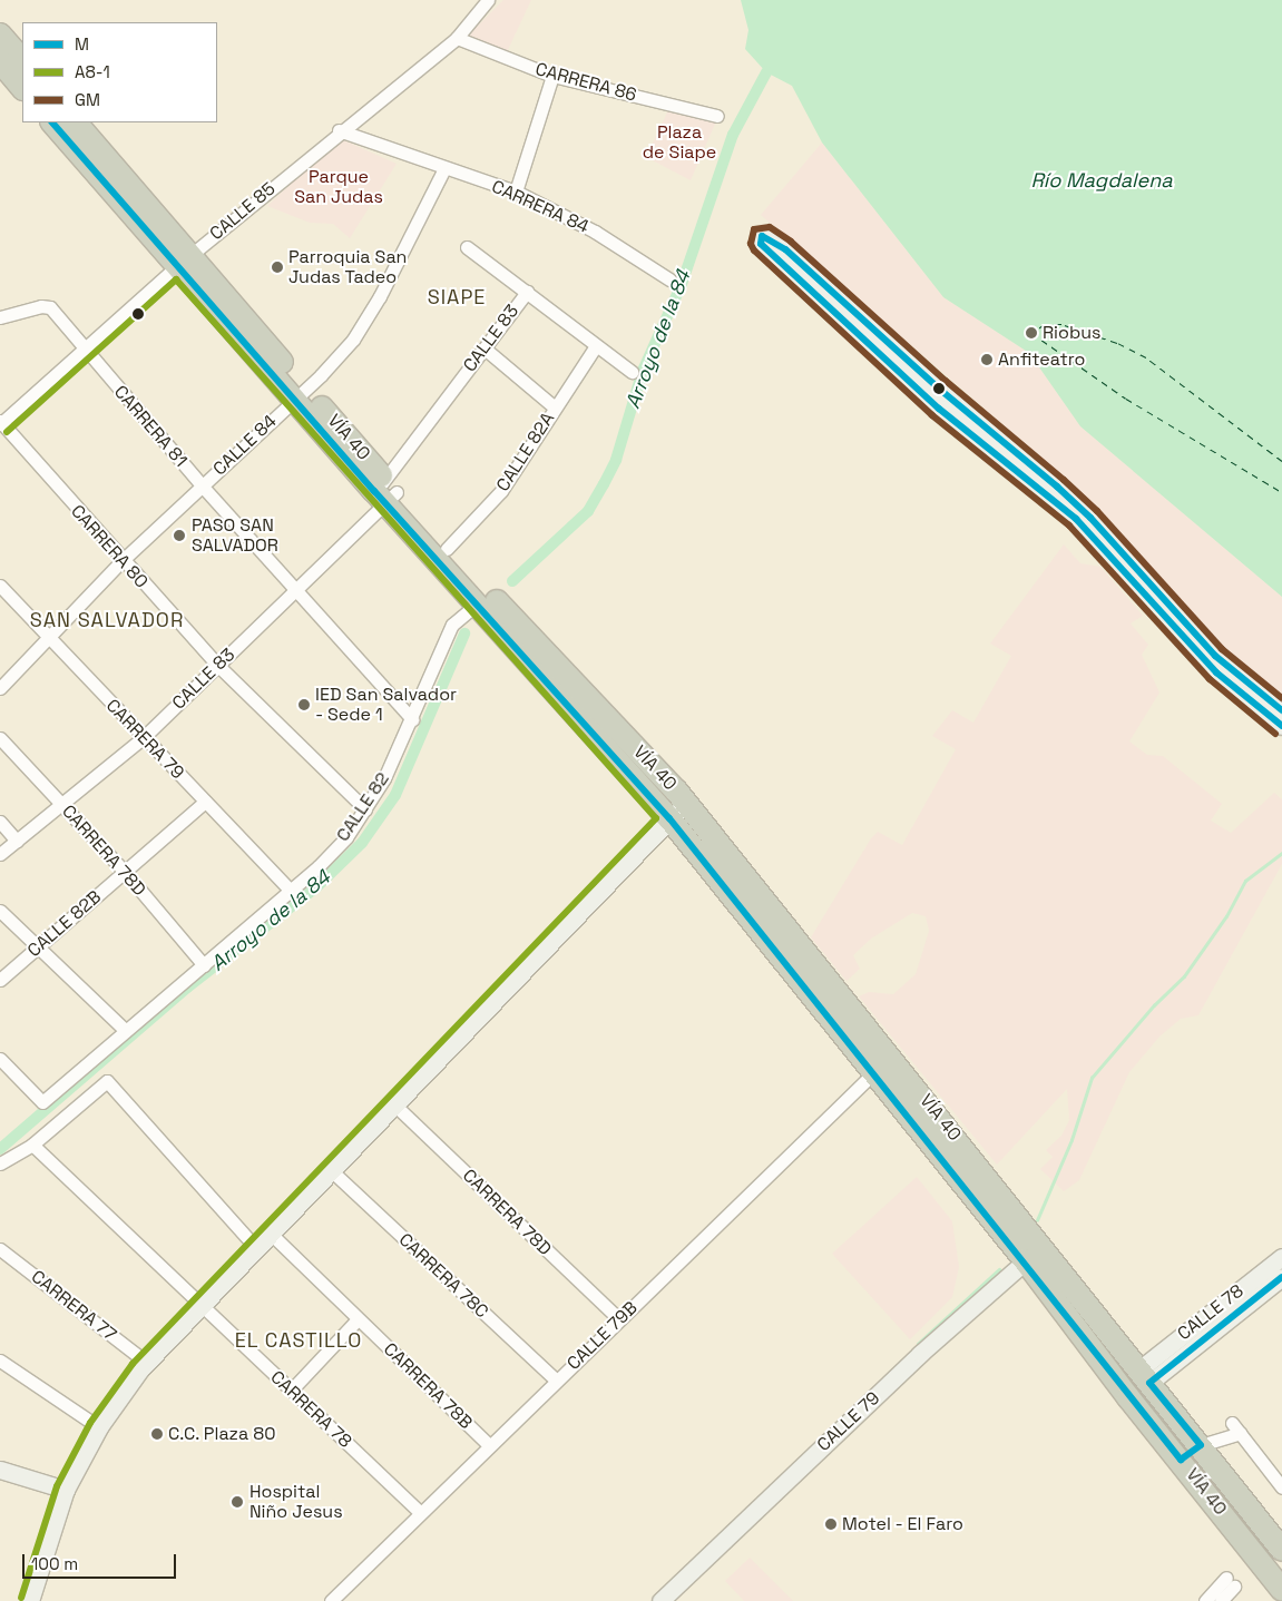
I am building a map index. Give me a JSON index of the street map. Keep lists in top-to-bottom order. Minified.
{"streets":{"highway":["VÍA 40"],"main road":["CALLE 78","CALLE 79"],"street":["CARRERA 86","CARRERA 84","CALLE 85","CALLE 83","CARRERA 81","CALLE 84","CALLE 82A","CARRERA 80","CARRERA 79","CALLE 82","CARRERA 78D","CALLE 82B","CARRERA 78C","CARRERA 77","CALLE 79B","CARRERA 78B","CARRERA 78"]},"crossings":[["CARRERA 86","CALLE 85"],["CARRERA 84","CALLE 85"],["CARRERA 84","CALLE 84"],["CALLE 85","CARRERA 81"],["CALLE 85","VÍA 40"],["CALLE 85","CARRERA 80"],["CALLE 83","CARRERA 81"],["CALLE 83","VÍA 40"],["CALLE 83","CARRERA 80"],["CALLE 83","CARRERA 79"],["CALLE 83","CARRERA 78D"],["CARRERA 81","CALLE 84"],["CARRERA 81","CALLE 82"],["VÍA 40","CALLE 84"],["VÍA 40","CALLE 82A"],["VÍA 40","CALLE 82"],["VÍA 40","CALLE 78"],["VÍA 40","CALLE 79B"],["VÍA 40","CALLE 79"],["CALLE 84","CARRERA 80"],["CALLE 84","CARRERA 79"],["CARRERA 80","CALLE 82"],["CARRERA 79","CALLE 82"],["CARRERA 79","CALLE 82B"],["CALLE 82","CARRERA 78D"],["CARRERA 78D","CALLE 82B"],["CARRERA 78D","CALLE 79B"],["CARRERA 78C","CALLE 79B"],["CALLE 79B","CARRERA 78B"],["CALLE 79B","CARRERA 78"]],"districts":["SIAPE","SAN SALVADOR","EL CASTILLO"],"water":["Río Magdalena","Arroyo de la 84"],"parks":["Plaza de Siape","Parque San Judas"],"places":["Parroquia San Judas Tadeo","Riobus","Anfiteatro","PASO SAN SALVADOR","IED San Salvador - Sede 1","C.C. Plaza 80","Hospital Niño Jesus","Motel - El Faro"],"lines":["transit line M","transit line GM","transit line A8-1"],"legend":["M","A8-1","GM"],"scale_bar":"100 m"}
